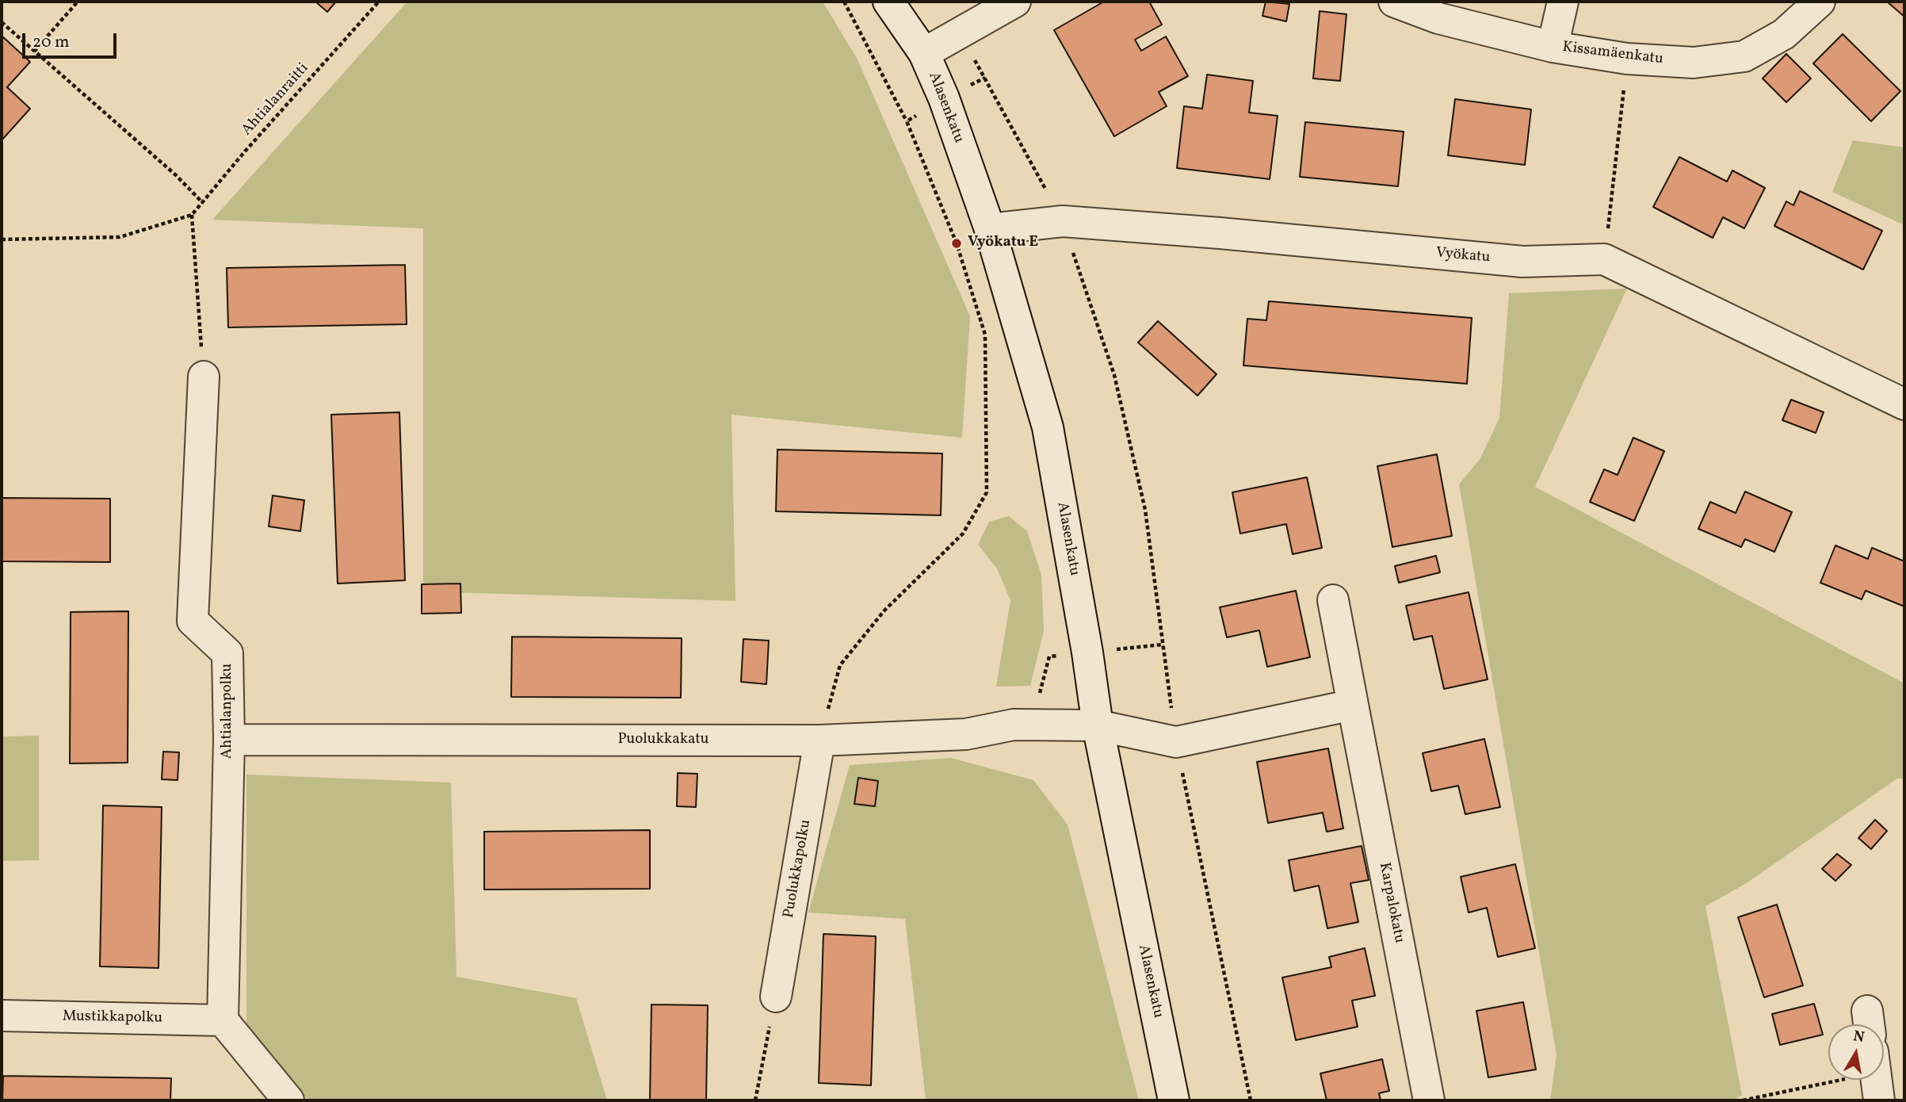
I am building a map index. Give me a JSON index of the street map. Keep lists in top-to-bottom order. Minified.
{"streets":{"street":["Kissamäenkatu","Alasenkatu","Vyökatu","Ahtialanpolku","Puolukkakatu","Puolukkapolku","Karpalokatu","Mustikkapolku"],"path":["Ahtialanraitti"]},"crossings":[["Alasenkatu","Vyökatu"],["Alasenkatu","Puolukkakatu"],["Ahtialanpolku","Puolukkakatu"],["Ahtialanpolku","Mustikkapolku"],["Puolukkakatu","Puolukkapolku"]],"places":["Vyökatu E"],"scale_bar":"20 m","north":"top"}
